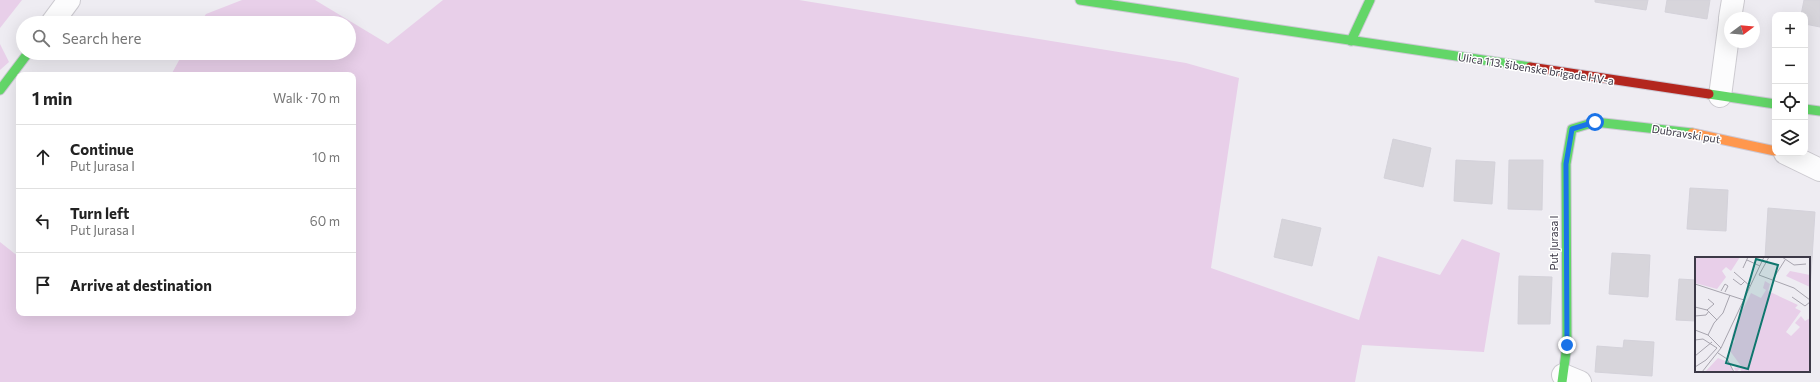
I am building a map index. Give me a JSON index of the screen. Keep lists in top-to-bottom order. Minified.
{"streets":{"main road":["Ulica 113. šibenske brigade HV-a","Dubravski put","Put Jurasa I"]},"crossings":[["Dubravski put","Put Jurasa I"]],"north":"right","page":{"map_buttons":["+","−"],"search":"Search here","heading":["1 min","Walk · 70 m"],"list":[["Continue","Put Jurasa I","10 m"],["Turn left","Put Jurasa I","60 m"],"Arrive at destination"]}}
